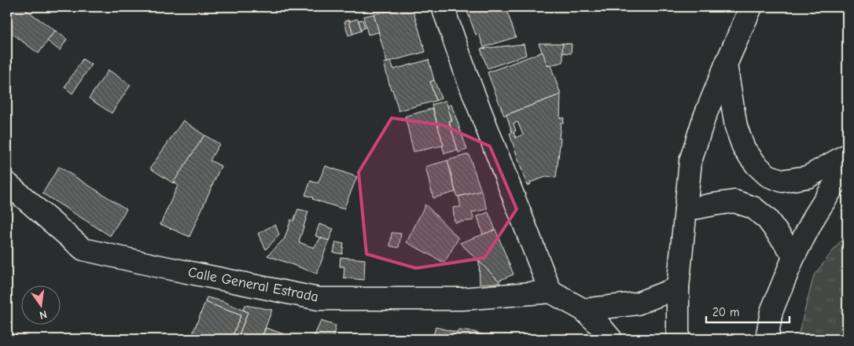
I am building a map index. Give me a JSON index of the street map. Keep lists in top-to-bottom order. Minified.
{"streets":{"main road":["Calle General Estrada"]},"scale_bar":"20 m","north":"bottom"}
